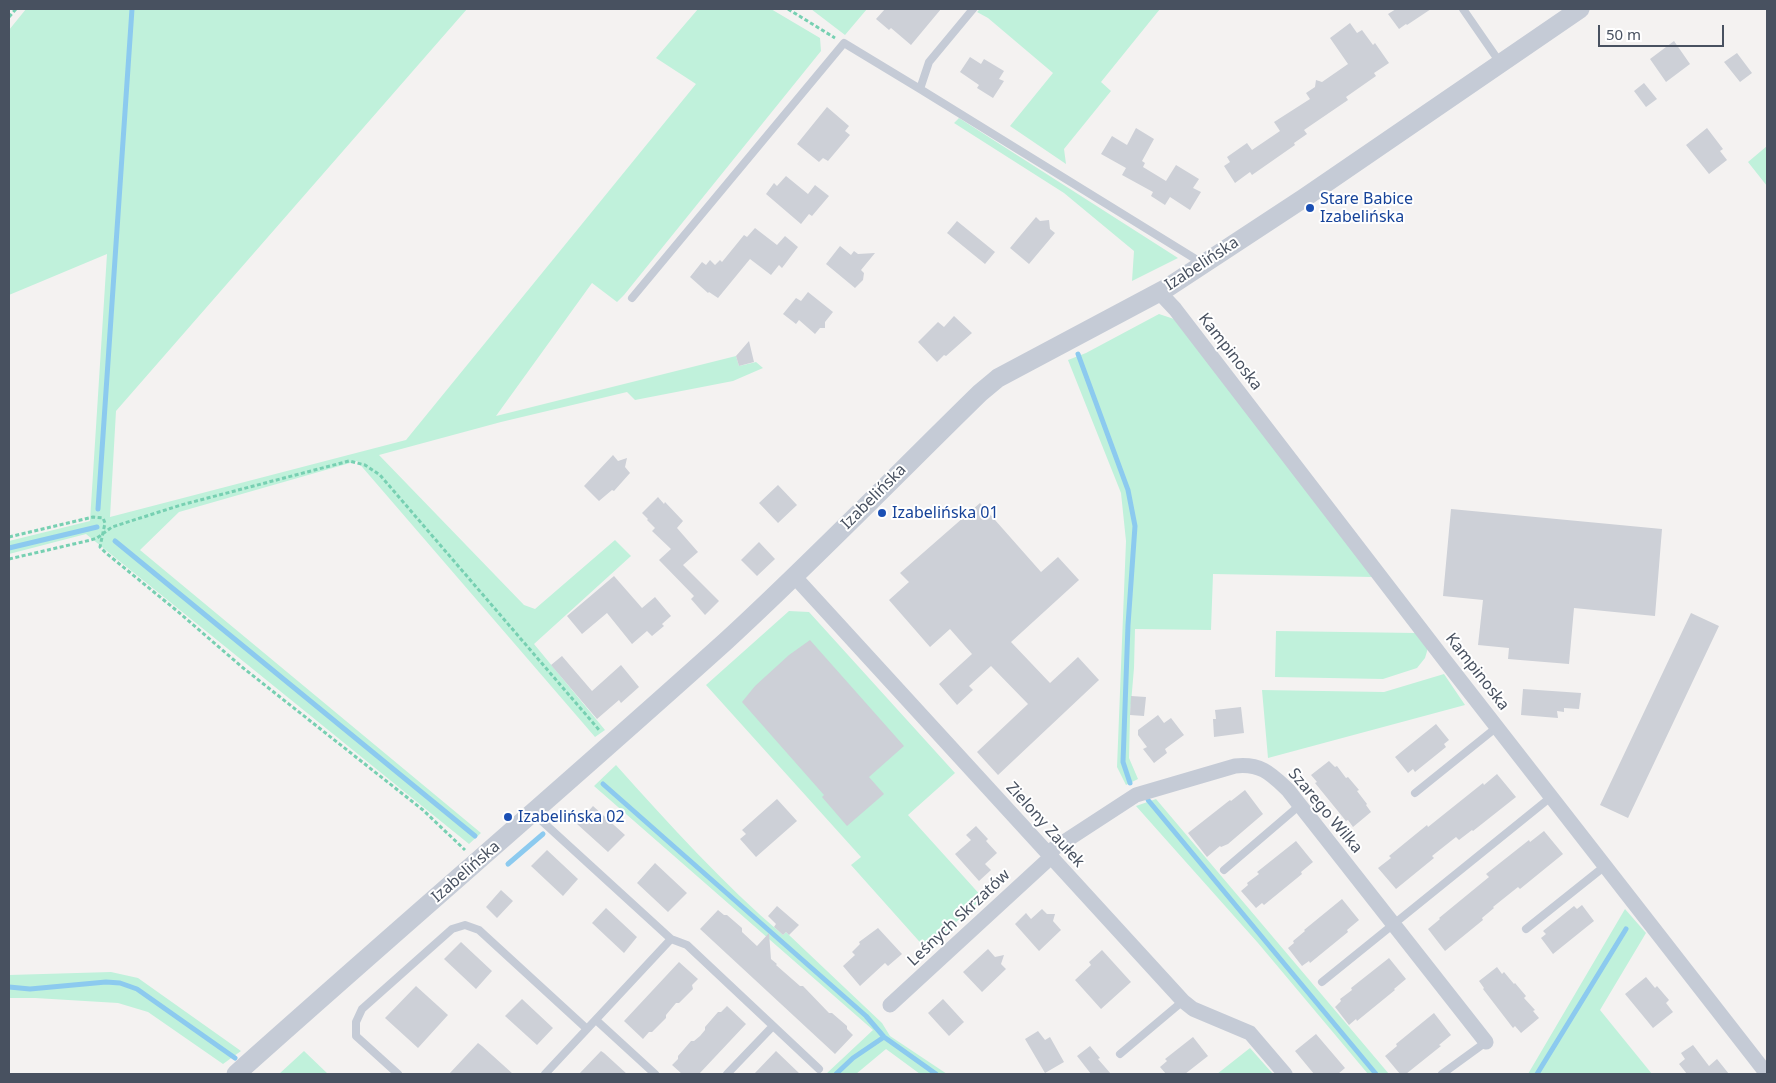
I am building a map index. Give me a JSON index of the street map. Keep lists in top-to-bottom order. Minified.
{"streets":{"street":["Izabelińska","Kampinoska","Szarego Wilka","Zielony Zaułek","Leśnych Skrzatów"]},"crossings":[["Izabelińska","Kampinoska"],["Izabelińska","Zielony Zaułek"],["Szarego Wilka","Zielony Zaułek"],["Szarego Wilka","Leśnych Skrzatów"],["Zielony Zaułek","Leśnych Skrzatów"]],"places":["Stare Babice Izabelińska","Izabelińska 01","Izabelińska 02"],"scale_bar":"50 m"}
